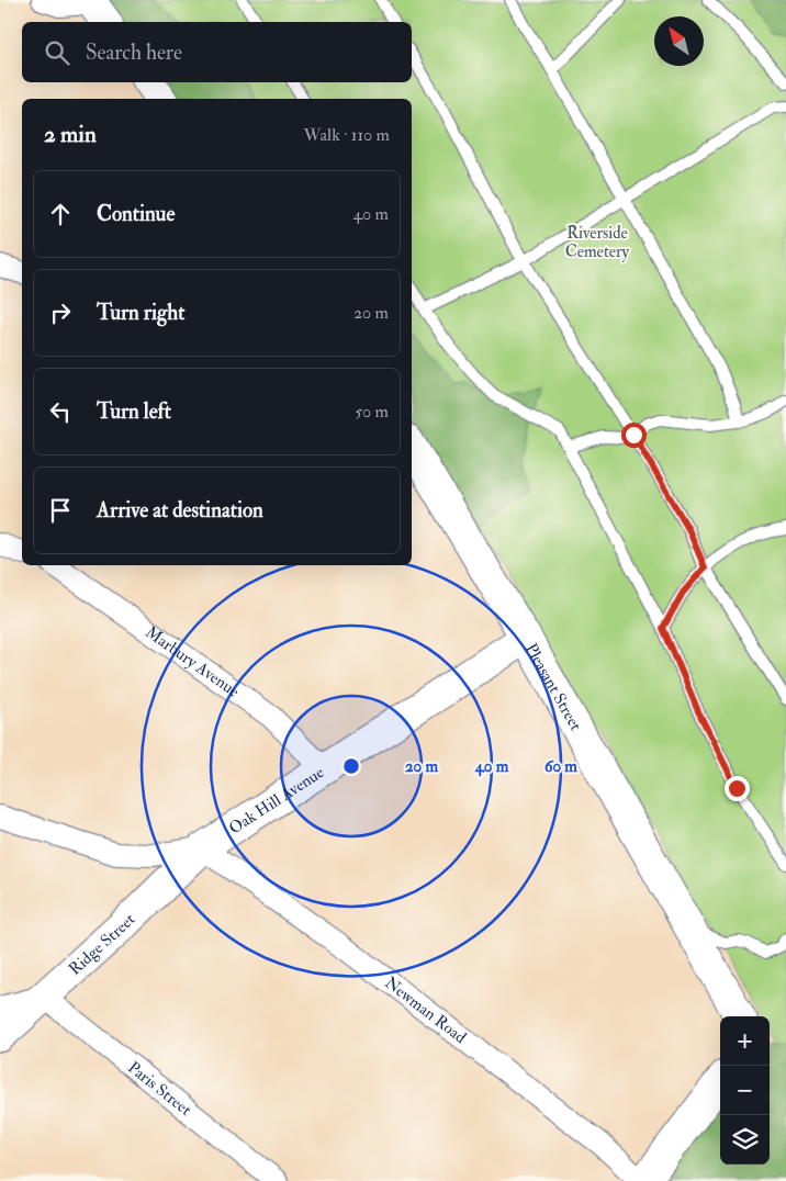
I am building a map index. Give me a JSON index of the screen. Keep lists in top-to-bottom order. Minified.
{"streets":{"street":["Marbury Avenue","Pleasant Street","Oak Hill Avenue","Ridge Street","Newman Road","Paris Street"]},"crossings":[["Marbury Avenue","Oak Hill Avenue"],["Pleasant Street","Oak Hill Avenue"],["Oak Hill Avenue","Ridge Street"],["Oak Hill Avenue","Newman Road"],["Ridge Street","Newman Road"],["Ridge Street","Paris Street"]],"parks":["Riverside Cemetery"],"north":"top left","page":{"search":"Search here","heading":["2 min","Walk · 110 m"],"list":[["Continue","40 m"],["Turn right","20 m"],["Turn left","50 m"],"Arrive at destination"],"map_buttons":["+","−"]},"rings":["20 m","40 m","60 m"]}
